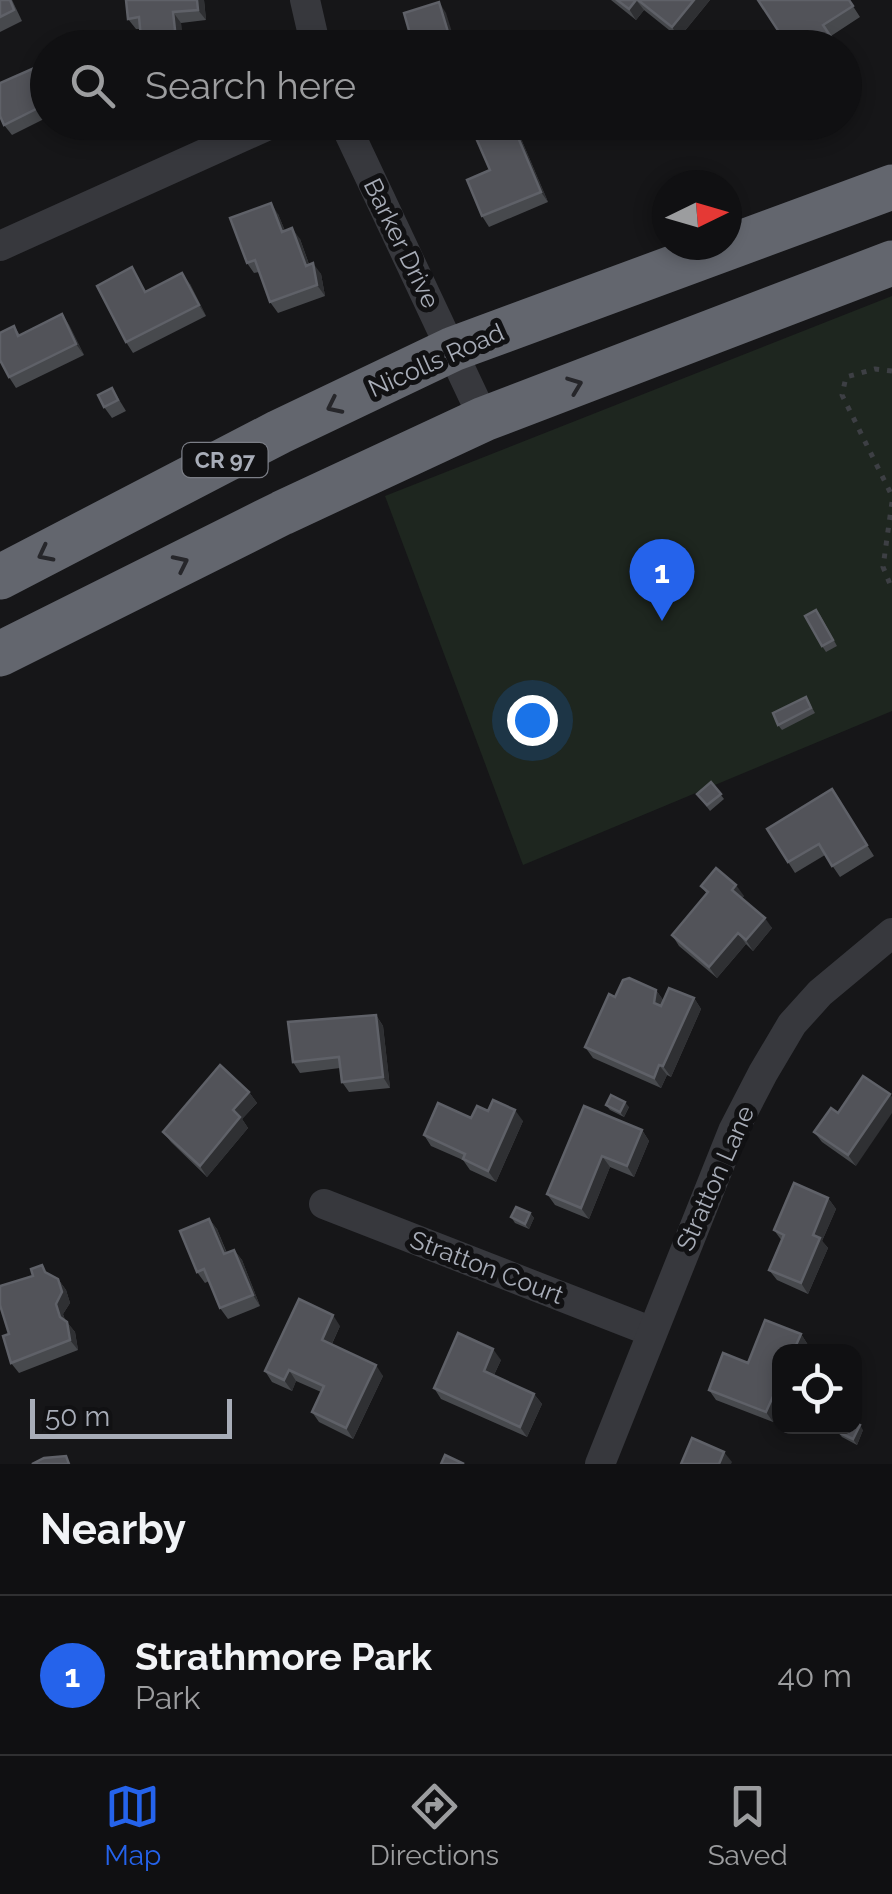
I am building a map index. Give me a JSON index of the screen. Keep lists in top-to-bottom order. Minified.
{"streets":{"highway":["Nicolls Road","CR 97"],"street":["Barker Drive","Stratton Lane","Stratton Court"]},"crossings":[["Barker Drive","Nicolls Road"],["Stratton Lane","Stratton Court"]],"scale_bar":"50 m","north":"right","page":{"search":"Search here","pins":"1","scale":"50 m","heading":"Nearby","list":[{"mark":"1","name":"Strathmore Park","note":"Park","value":"40 m"}],"nav":["Map","Directions","Saved"]}}
